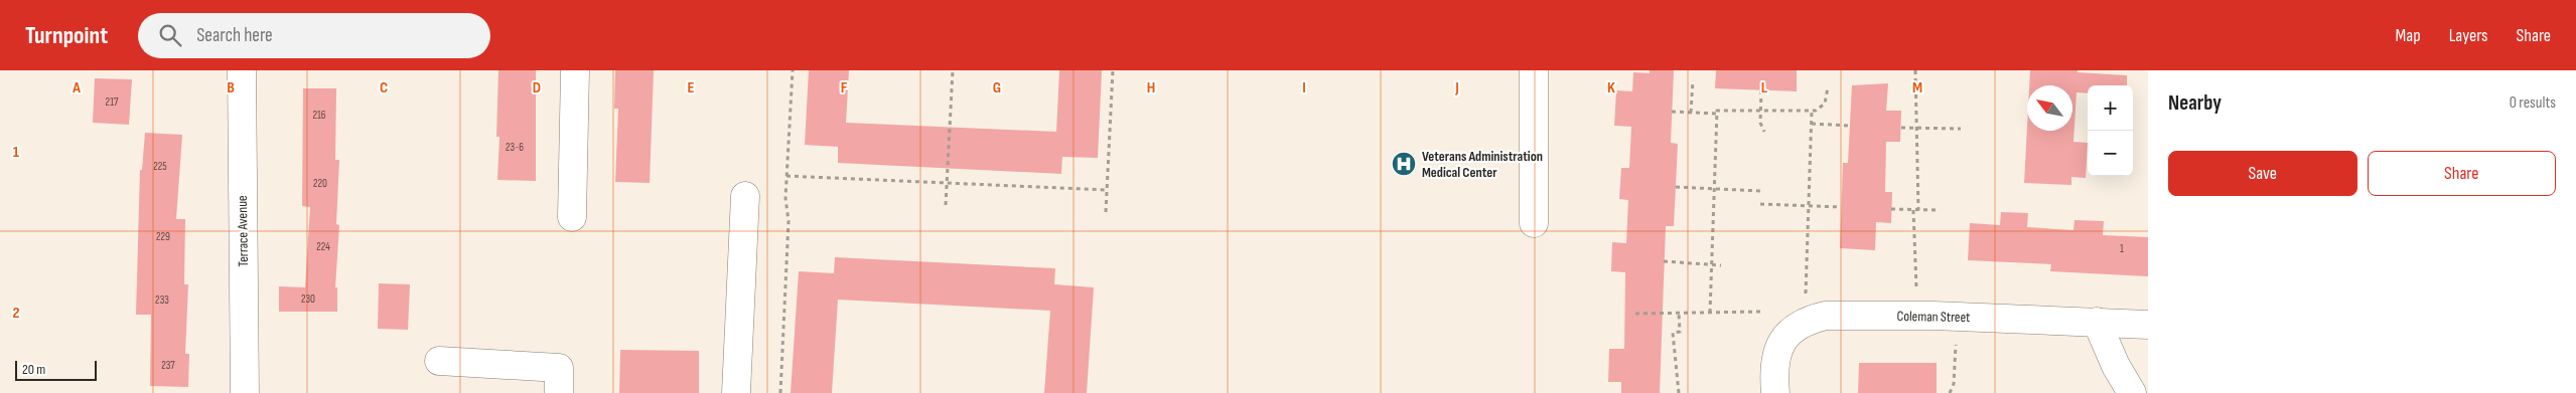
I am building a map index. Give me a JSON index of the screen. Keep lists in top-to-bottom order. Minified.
{"streets":{"street":["Terrace Avenue","Coleman Street"]},"places":{"hospital":["Veterans Administration Medical Center"]},"house_numbers":["217","216","23-6","225","220","229","224","1","230","233","237"],"scale_bar":"20 m","north":"top left","page":{"header":"Turnpoint","search":"Search here","nav":["Map","Layers","Share"],"heading":["Nearby","0 results"],"map_buttons":["+","−"],"buttons":["Save","Share"],"scale":"20 m"},"grid":{"columns":["A","B","C","D","E","F","G","H","I","J","K","L","M"],"rows":["1","2"]}}
